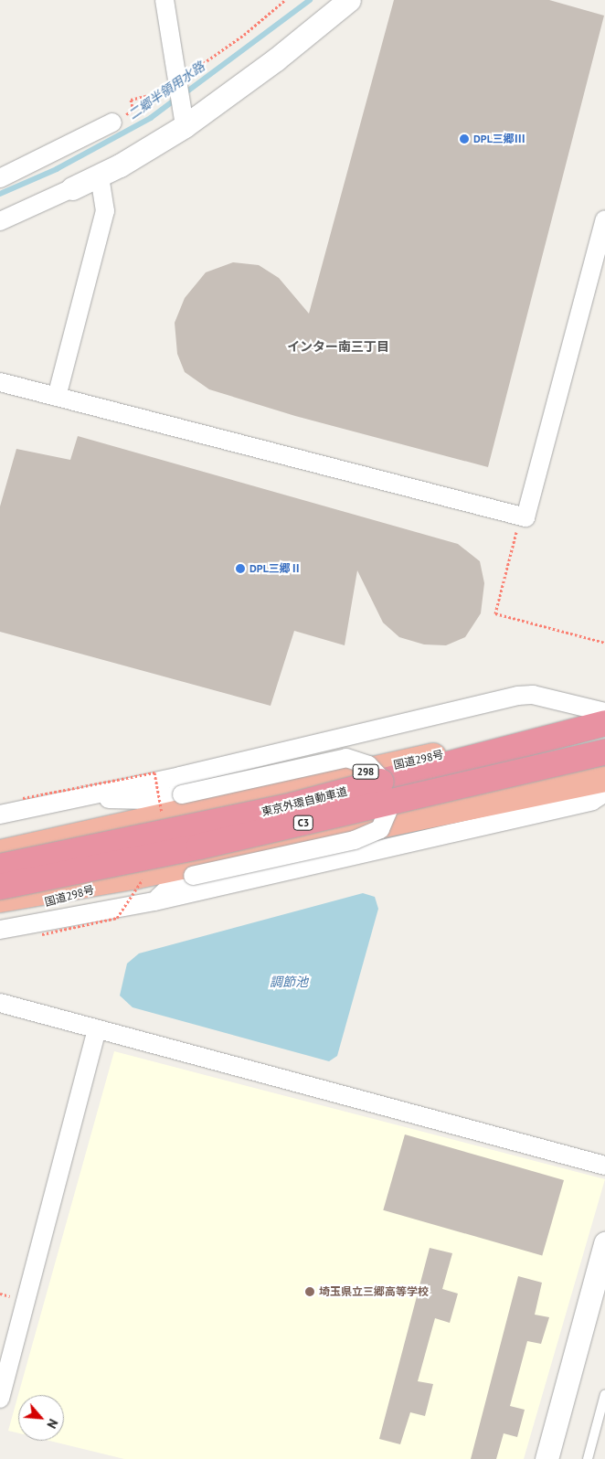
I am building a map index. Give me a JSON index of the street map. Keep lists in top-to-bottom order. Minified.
{"streets":{"highway":["国道298号","298","東京外環自動車道","C3"]},"districts":["インター南三丁目"],"water":["二郷半領用水路","調節池"],"places":["DPL三郷Ⅲ","DPL三郷Ⅱ","埼玉県立三郷高等学校"],"north":"bottom right"}
